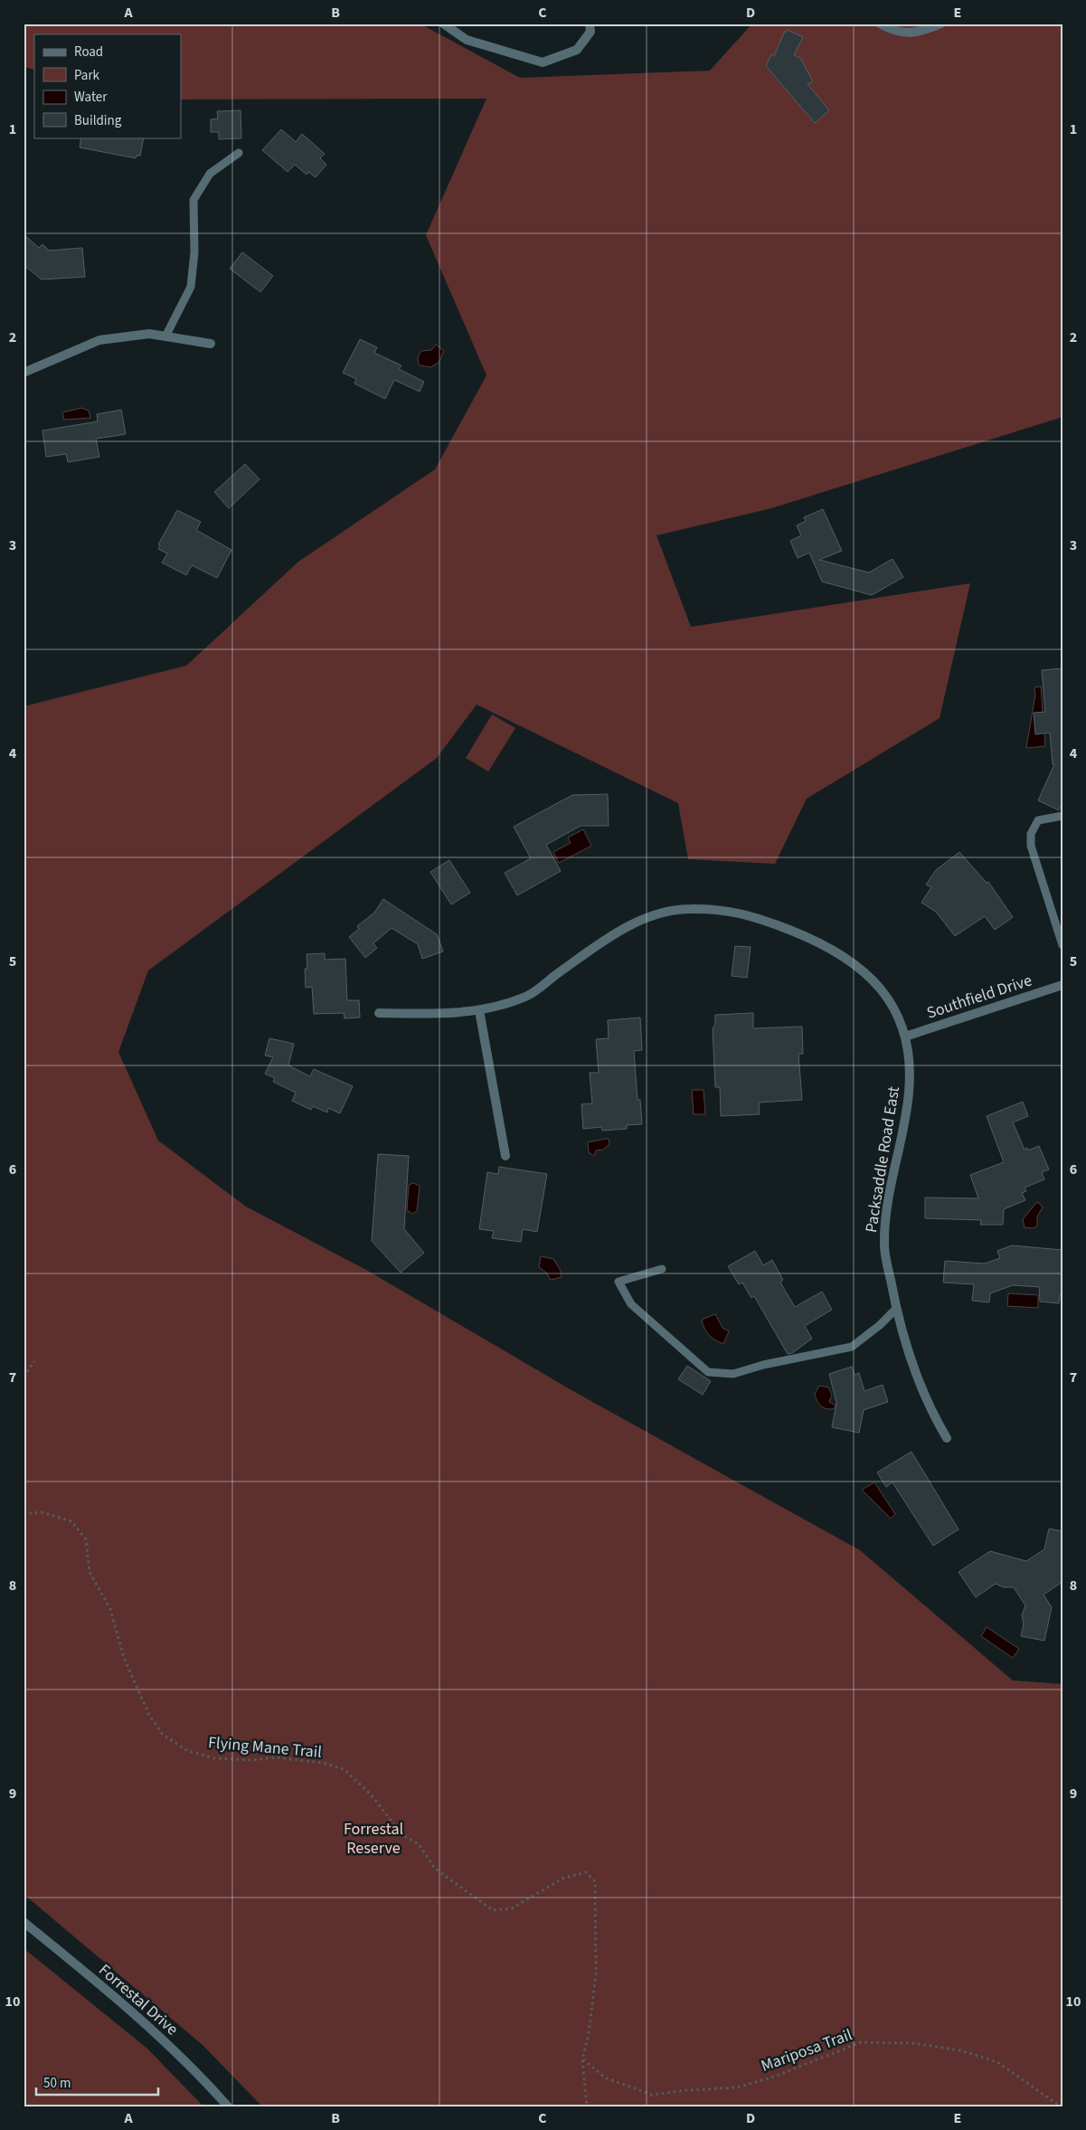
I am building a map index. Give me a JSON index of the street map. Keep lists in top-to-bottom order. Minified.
{"streets":{"street":["Southfield Drive","Packsaddle Road East","Forrestal Drive"],"path":["Flying Mane Trail","Mariposa Trail"]},"crossings":[["Southfield Drive","Packsaddle Road East"],["Flying Mane Trail","Mariposa Trail"]],"parks":["Forrestal Reserve"],"legend":["Road","Park","Water","Building"],"scale_bar":"50 m","grid":{"columns":["A","B","C","D","E"],"rows":["1","2","3","4","5","6","7","8","9","10"]}}
